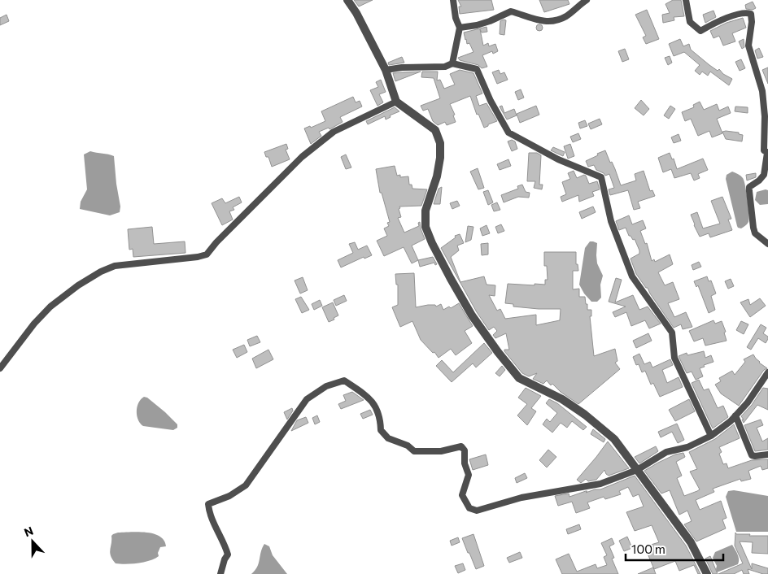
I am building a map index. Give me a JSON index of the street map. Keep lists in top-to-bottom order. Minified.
{"scale_bar":"100 m","north":"top"}
